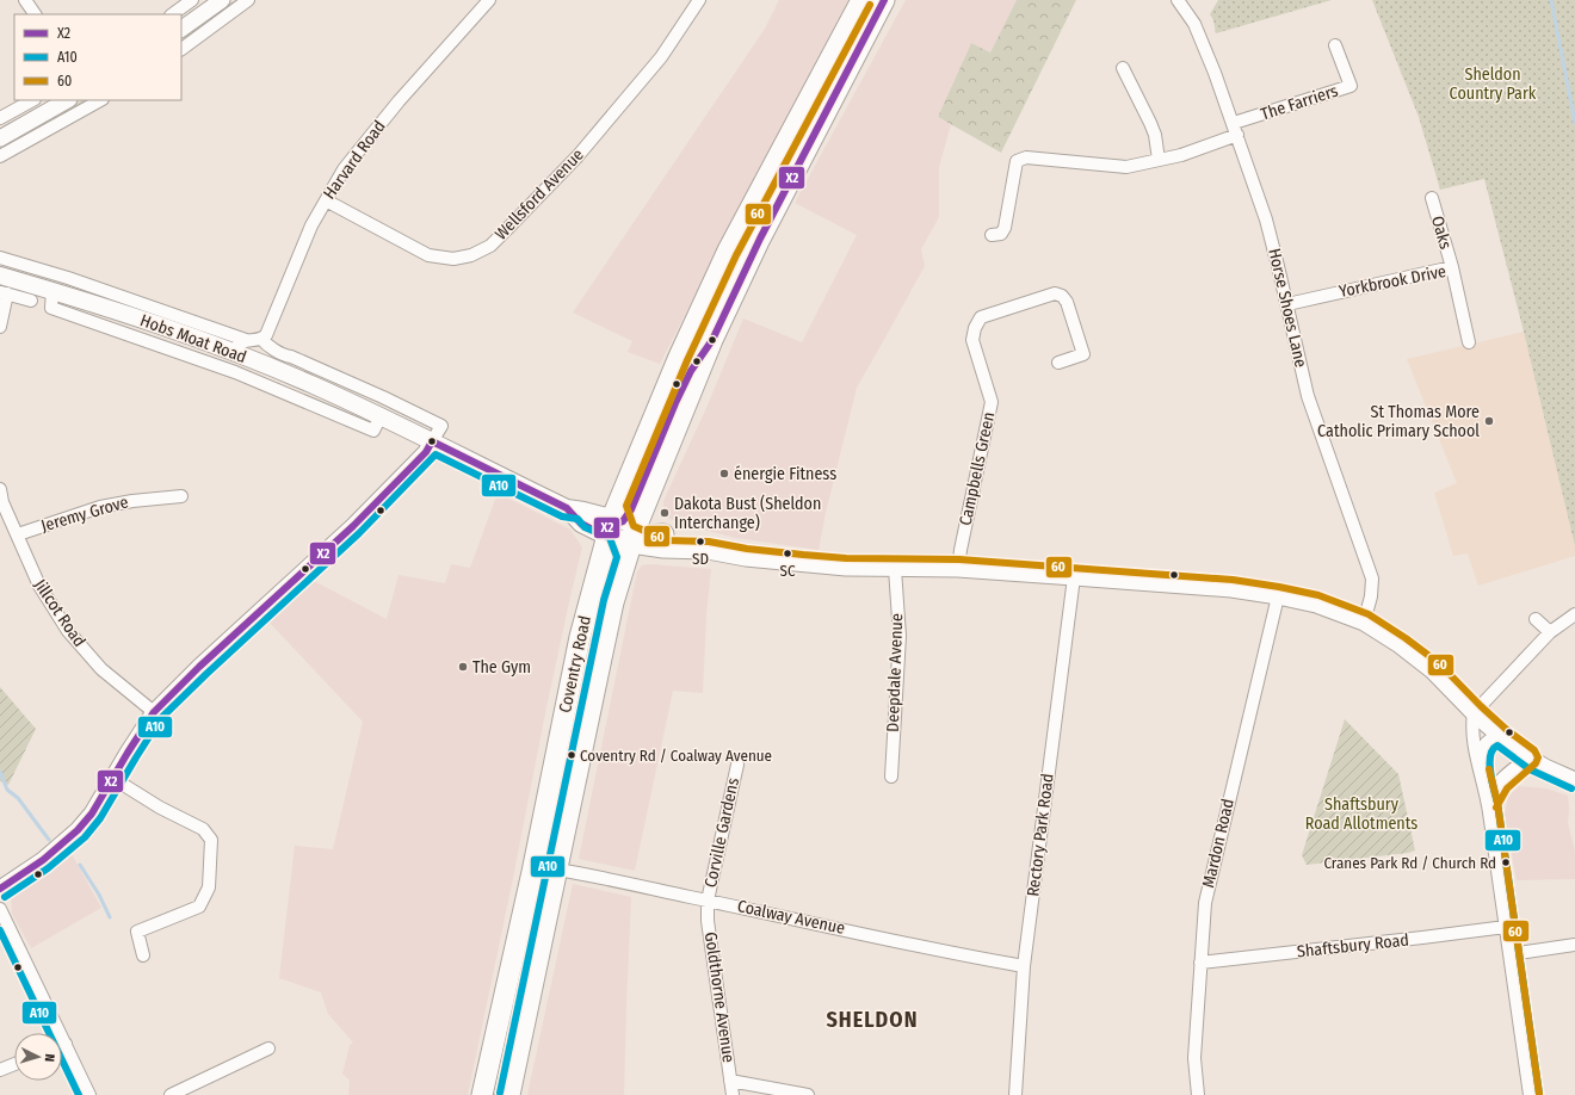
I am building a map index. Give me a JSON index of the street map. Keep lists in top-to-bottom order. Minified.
{"streets":{"highway":["Coventry Road"],"main road":["Hobs Moat Road"],"street":["The Farriers","Harvard Road","Wellsford Avenue","Oaks","Yorkbrook Drive","Horse Shoes Lane","Campbells Green","Jeremy Grove","Jillcot Road","Deepdale Avenue","Corville Gardens","Rectory Park Road","Mardon Road","Coalway Avenue","Shaftsbury Road","Goldthorne Avenue"]},"crossings":[["The Farriers","Horse Shoes Lane"],["Harvard Road","Wellsford Avenue"],["Harvard Road","Hobs Moat Road"],["Oaks","Yorkbrook Drive"],["Yorkbrook Drive","Horse Shoes Lane"],["Hobs Moat Road","Coventry Road"],["Jeremy Grove","Jillcot Road"],["Coventry Road","Coalway Avenue"],["Corville Gardens","Coalway Avenue"],["Corville Gardens","Goldthorne Avenue"],["Rectory Park Road","Coalway Avenue"],["Mardon Road","Shaftsbury Road"],["Coalway Avenue","Goldthorne Avenue"]],"districts":["SHELDON"],"parks":["Sheldon Country Park","Shaftsbury Road Allotments"],"places":["St Thomas More Catholic Primary School","énergie Fitness","Dakota Bust (Sheldon Interchange)","SD","SC","The Gym","Coventry Rd / Coalway Avenue","Cranes Park Rd / Church Rd"],"lines":["transit line X2","transit line 60","transit line A10"],"legend":["X2","A10","60"],"north":"right"}
